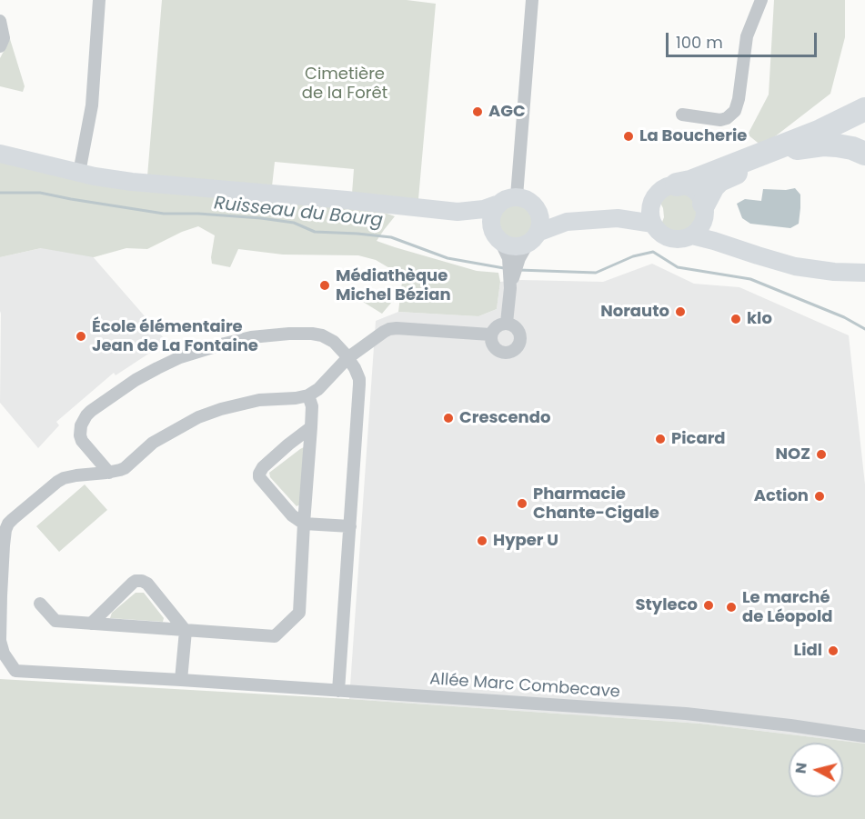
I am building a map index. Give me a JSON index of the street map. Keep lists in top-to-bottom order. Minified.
{"streets":{"street":["Allée Marc Combecave"]},"water":["Ruisseau du Bourg"],"parks":["Cimetière de la Forêt"],"places":["AGC","La Boucherie","Médiathèque Michel Bézian","Norauto","klo","École élémentaire Jean de La Fontaine","Crescendo","Picard","NOZ","Action","Pharmacie Chante-Cigale","Hyper U","Styleco","Le marché de Léopold","Lidl"],"scale_bar":"100 m","north":"left"}
